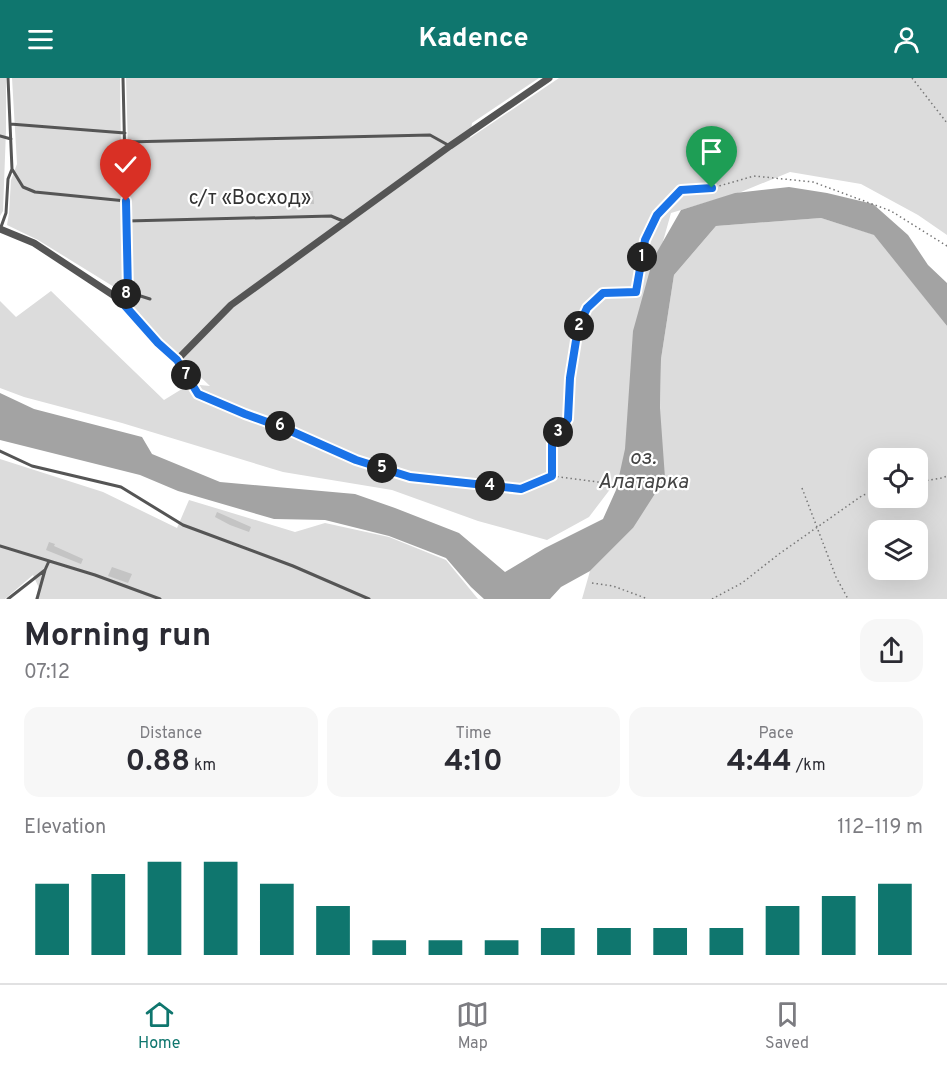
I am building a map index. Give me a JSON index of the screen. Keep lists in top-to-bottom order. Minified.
{"water":["оз. Алатарка"],"parks":["с/т «Восход»"],"page":{"header":"Kadence","pins":["1","8","2","7","6","3","5","4"],"heading":["Morning run","07:12"],"stats":[["Distance","0.88 km"],["Time","4:10"],["Pace","4:44 /km"]],"chart":["Elevation","112–119 m"],"tabs":["Home","Map","Saved"]}}
